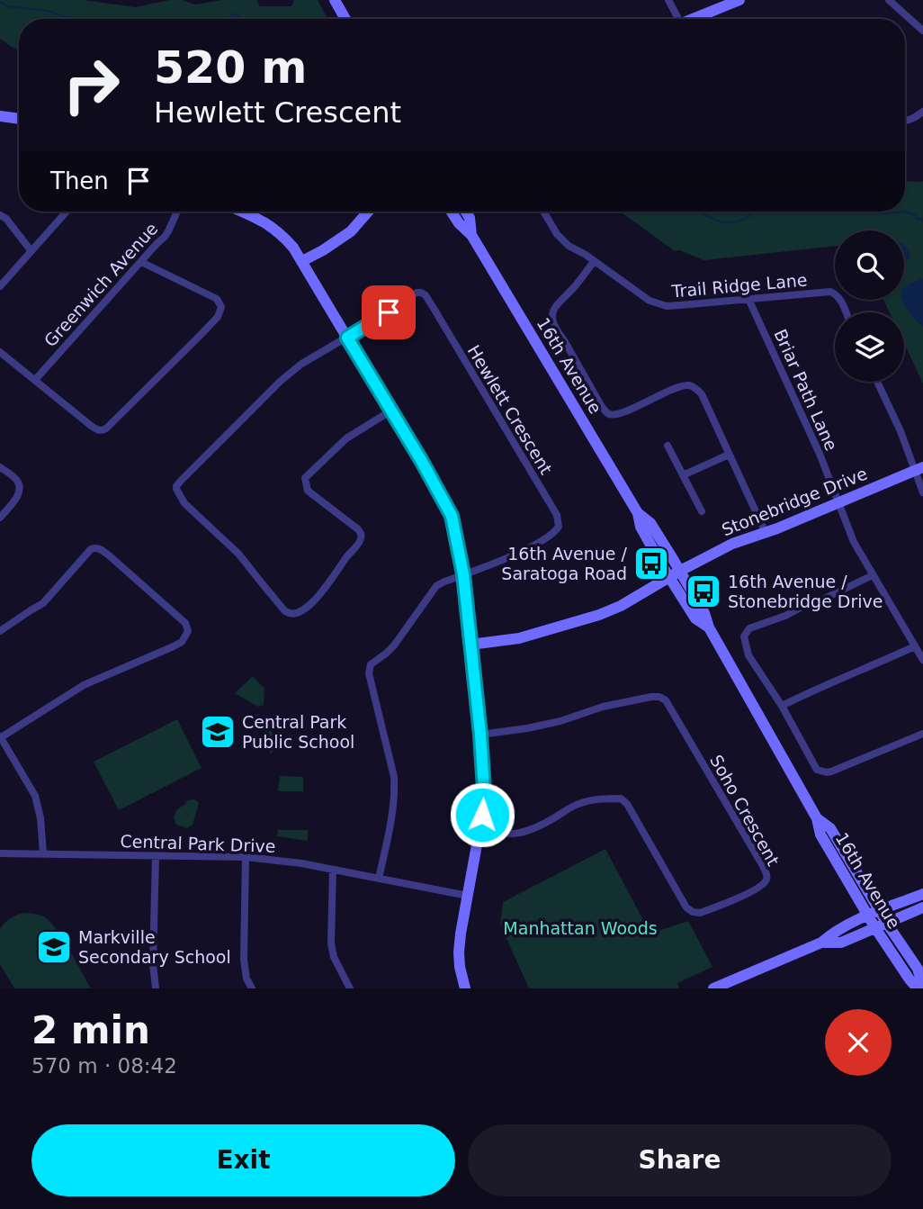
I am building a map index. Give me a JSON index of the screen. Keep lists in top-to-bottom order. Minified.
{"streets":{"main road":["16th Avenue","Stonebridge Drive"],"street":["Greenwich Avenue","Trail Ridge Lane","Briar Path Lane","Hewlett Crescent","Soho Crescent","Central Park Drive"]},"crossings":[["Trail Ridge Lane","Briar Path Lane"],["16th Avenue","Stonebridge Drive"],["Briar Path Lane","Stonebridge Drive"]],"parks":["Manhattan Woods"],"places":{"bus stop":["16th Avenue / Saratoga Road","16th Avenue / Stonebridge Drive"],"school or university":["Central Park Public School","Markville Secondary School"]},"page":{"turn":["520 m","Hewlett Crescent"],"then":"Then","heading":["2 min","570 m · 08:42"],"buttons":["Exit","Share"]}}
